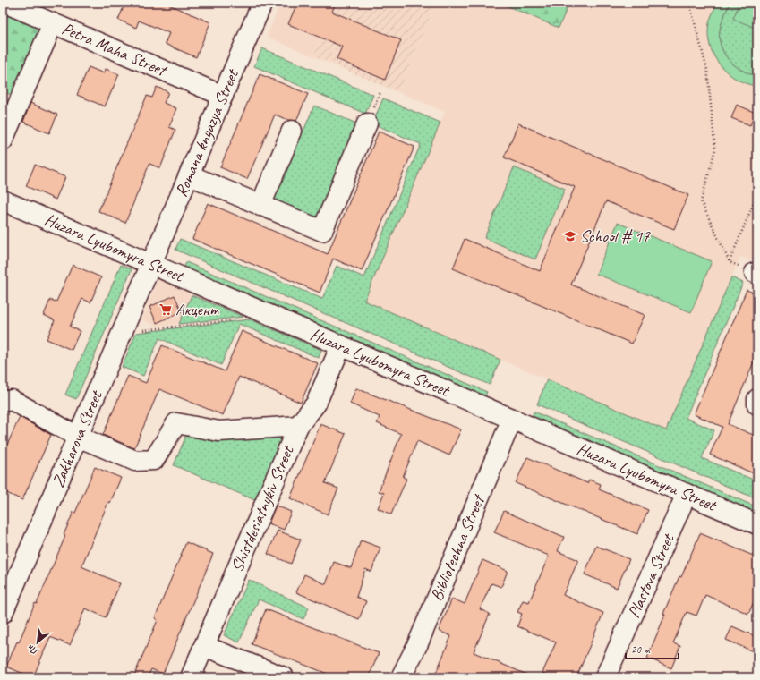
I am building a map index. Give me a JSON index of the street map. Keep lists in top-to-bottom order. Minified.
{"streets":{"street":["Petra Maha Street","Romana knyazya Street","Huzara Lyubomyra Street","Zakharova Street","Shistdesiatnykiv Street","Bibliotechna Street","Plastova Street"]},"crossings":[["Petra Maha Street","Romana knyazya Street"],["Romana knyazya Street","Huzara Lyubomyra Street"],["Romana knyazya Street","Zakharova Street"],["Huzara Lyubomyra Street","Zakharova Street"],["Huzara Lyubomyra Street","Shistdesiatnykiv Street"],["Huzara Lyubomyra Street","Bibliotechna Street"],["Huzara Lyubomyra Street","Plastova Street"]],"places":{"school or university":["School # 17"],"supermarket":["Акцент"]},"scale_bar":"20 m","north":"bottom left"}
